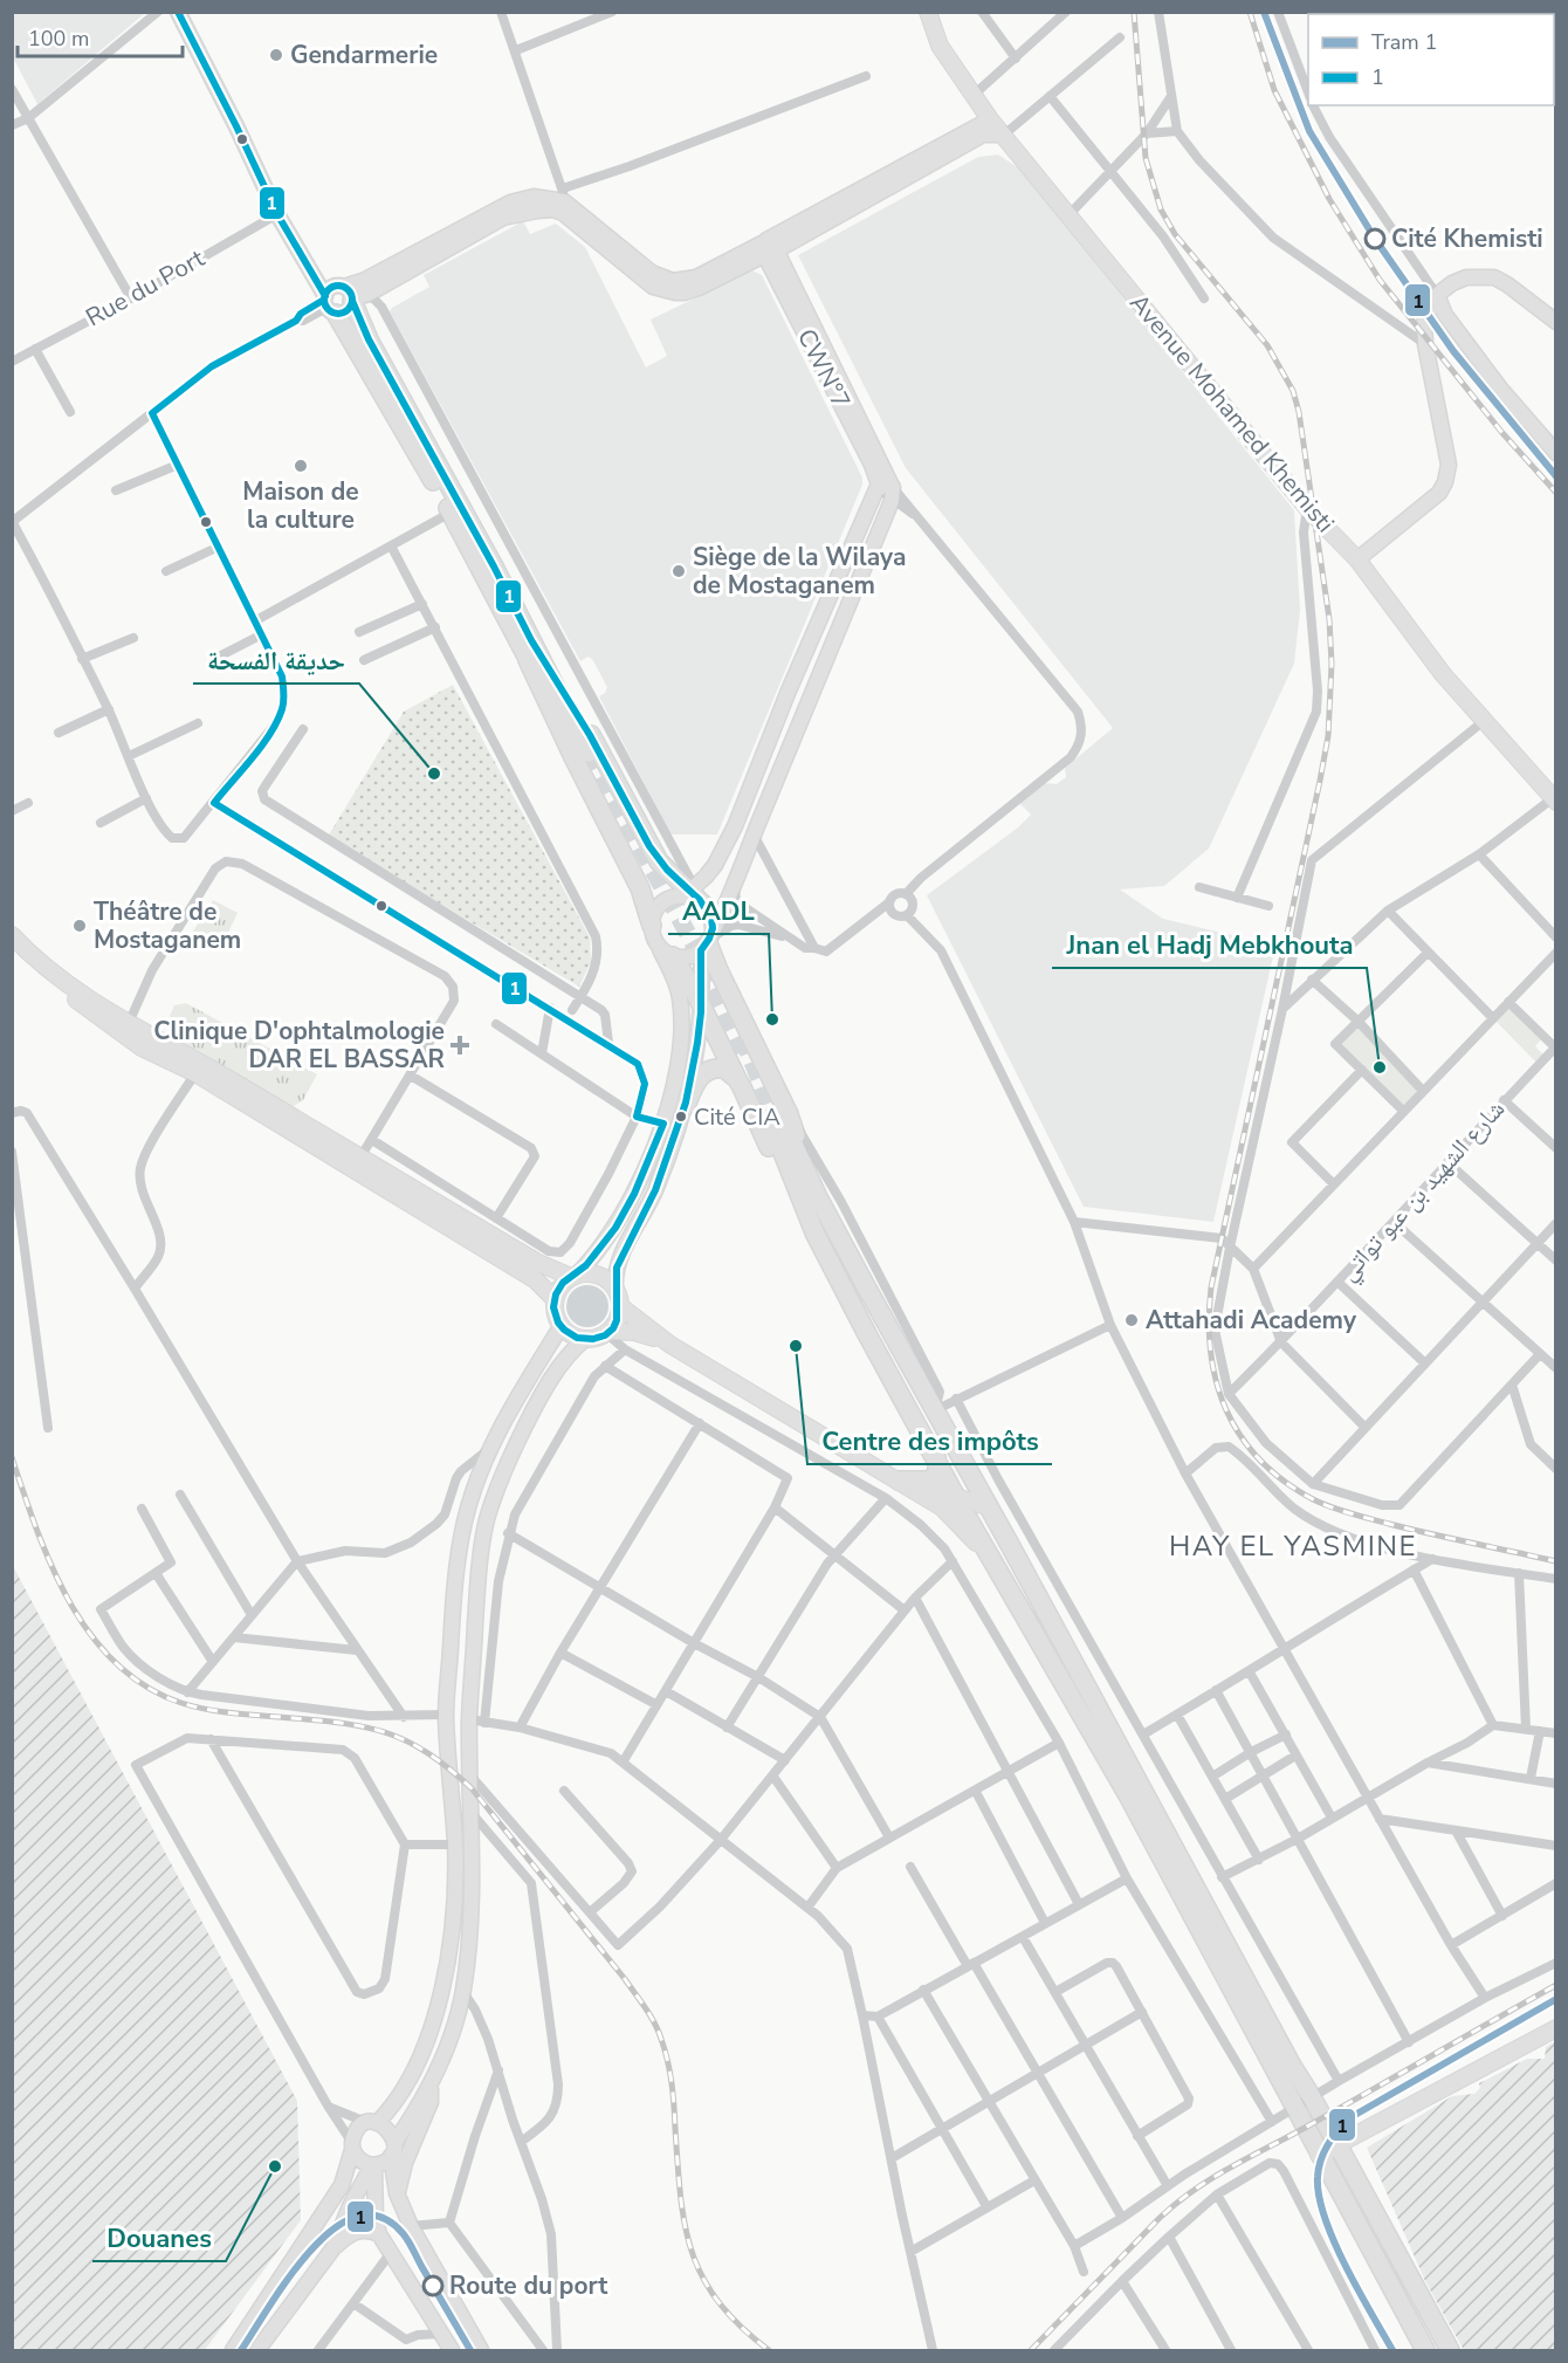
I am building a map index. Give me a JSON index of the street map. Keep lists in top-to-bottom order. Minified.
{"streets":{"main road":["CWN°7","Avenue Mohamed Khemisti"],"street":["Rue du Port","شارع الشهيد بن عبو تواتي"]},"districts":["HAY EL YASMINE"],"places":{"other":["Gendarmerie","Cité Khemisti","Maison de la culture","Siège de la Wilaya de Mostaganem","حديقة الفسحة","Théâtre de Mostaganem","AADL","Jnan el Hadj Mebkhouta","Cité CIA","Attahadi Academy","Centre des impôts","Douanes","Route du port"],"health":["Clinique D'ophtalmologie DAR EL BASSAR"]},"lines":["tram line 1","transit line 1"],"legend":["Tram 1","1"],"scale_bar":"100 m"}
